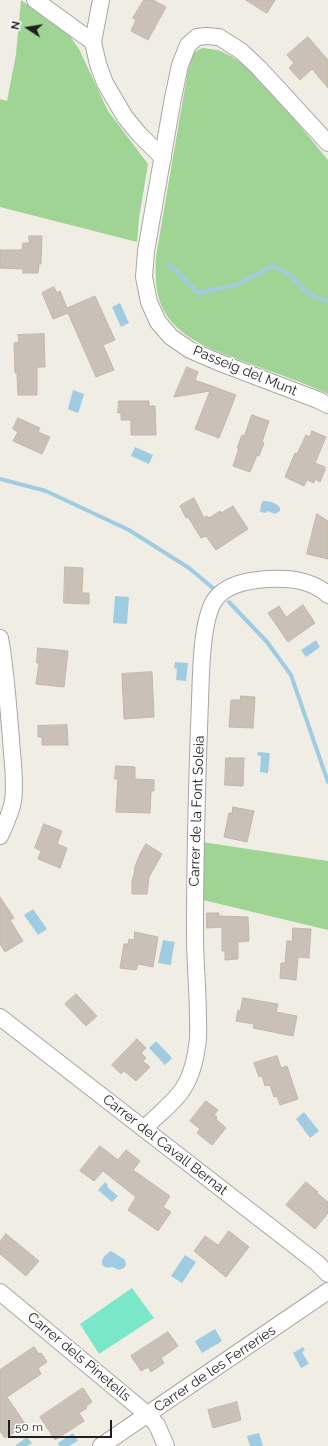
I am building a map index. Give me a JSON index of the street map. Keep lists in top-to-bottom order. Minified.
{"streets":{"street":["Passeig del Munt","Carrer de la Font Soleia","Carrer del Cavall Bernat","Carrer dels Pinetells","Carrer de les Ferreries"]},"crossings":[["Carrer de la Font Soleia","Carrer del Cavall Bernat"],["Carrer dels Pinetells","Carrer de les Ferreries"]],"scale_bar":"50 m","north":"left"}
